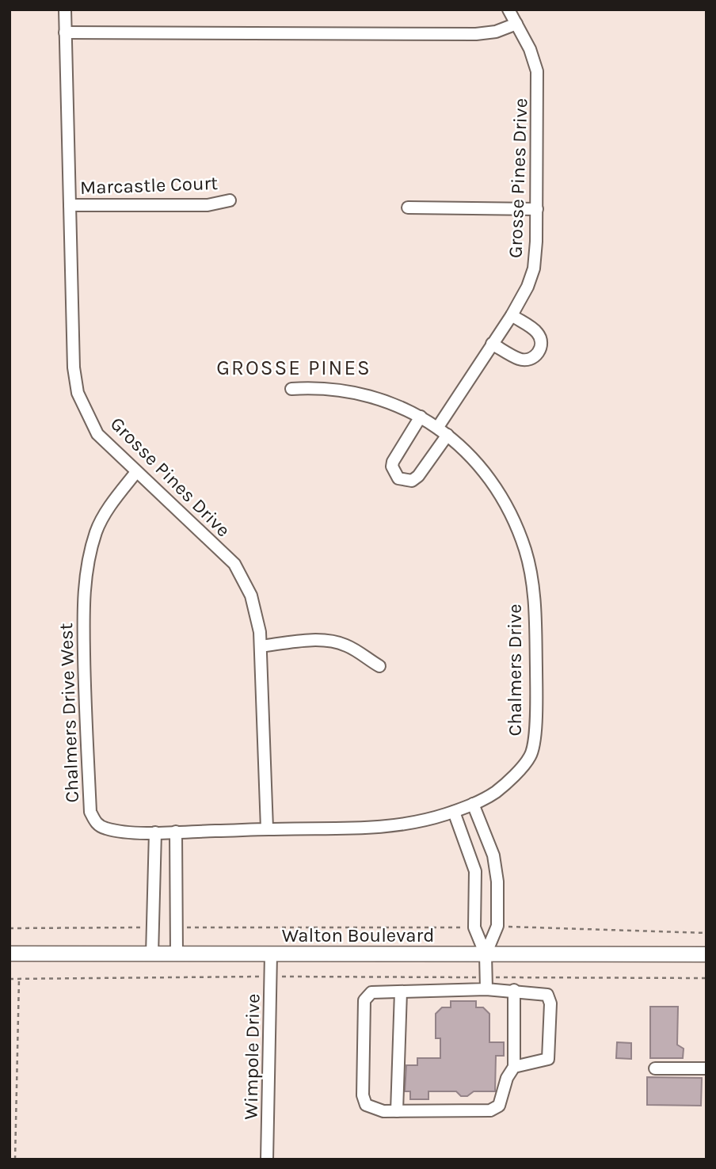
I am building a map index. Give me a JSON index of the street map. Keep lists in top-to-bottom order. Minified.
{"streets":{"main road":["Walton Boulevard"],"street":["Grosse Pines Drive","Marcastle Court","Chalmers Drive","Chalmers Drive West","Wimpole Drive"]},"crossings":[["Grosse Pines Drive","Marcastle Court"],["Grosse Pines Drive","Chalmers Drive"],["Grosse Pines Drive","Chalmers Drive West"],["Chalmers Drive","Chalmers Drive West"],["Walton Boulevard","Wimpole Drive"]],"districts":["GROSSE PINES"]}
